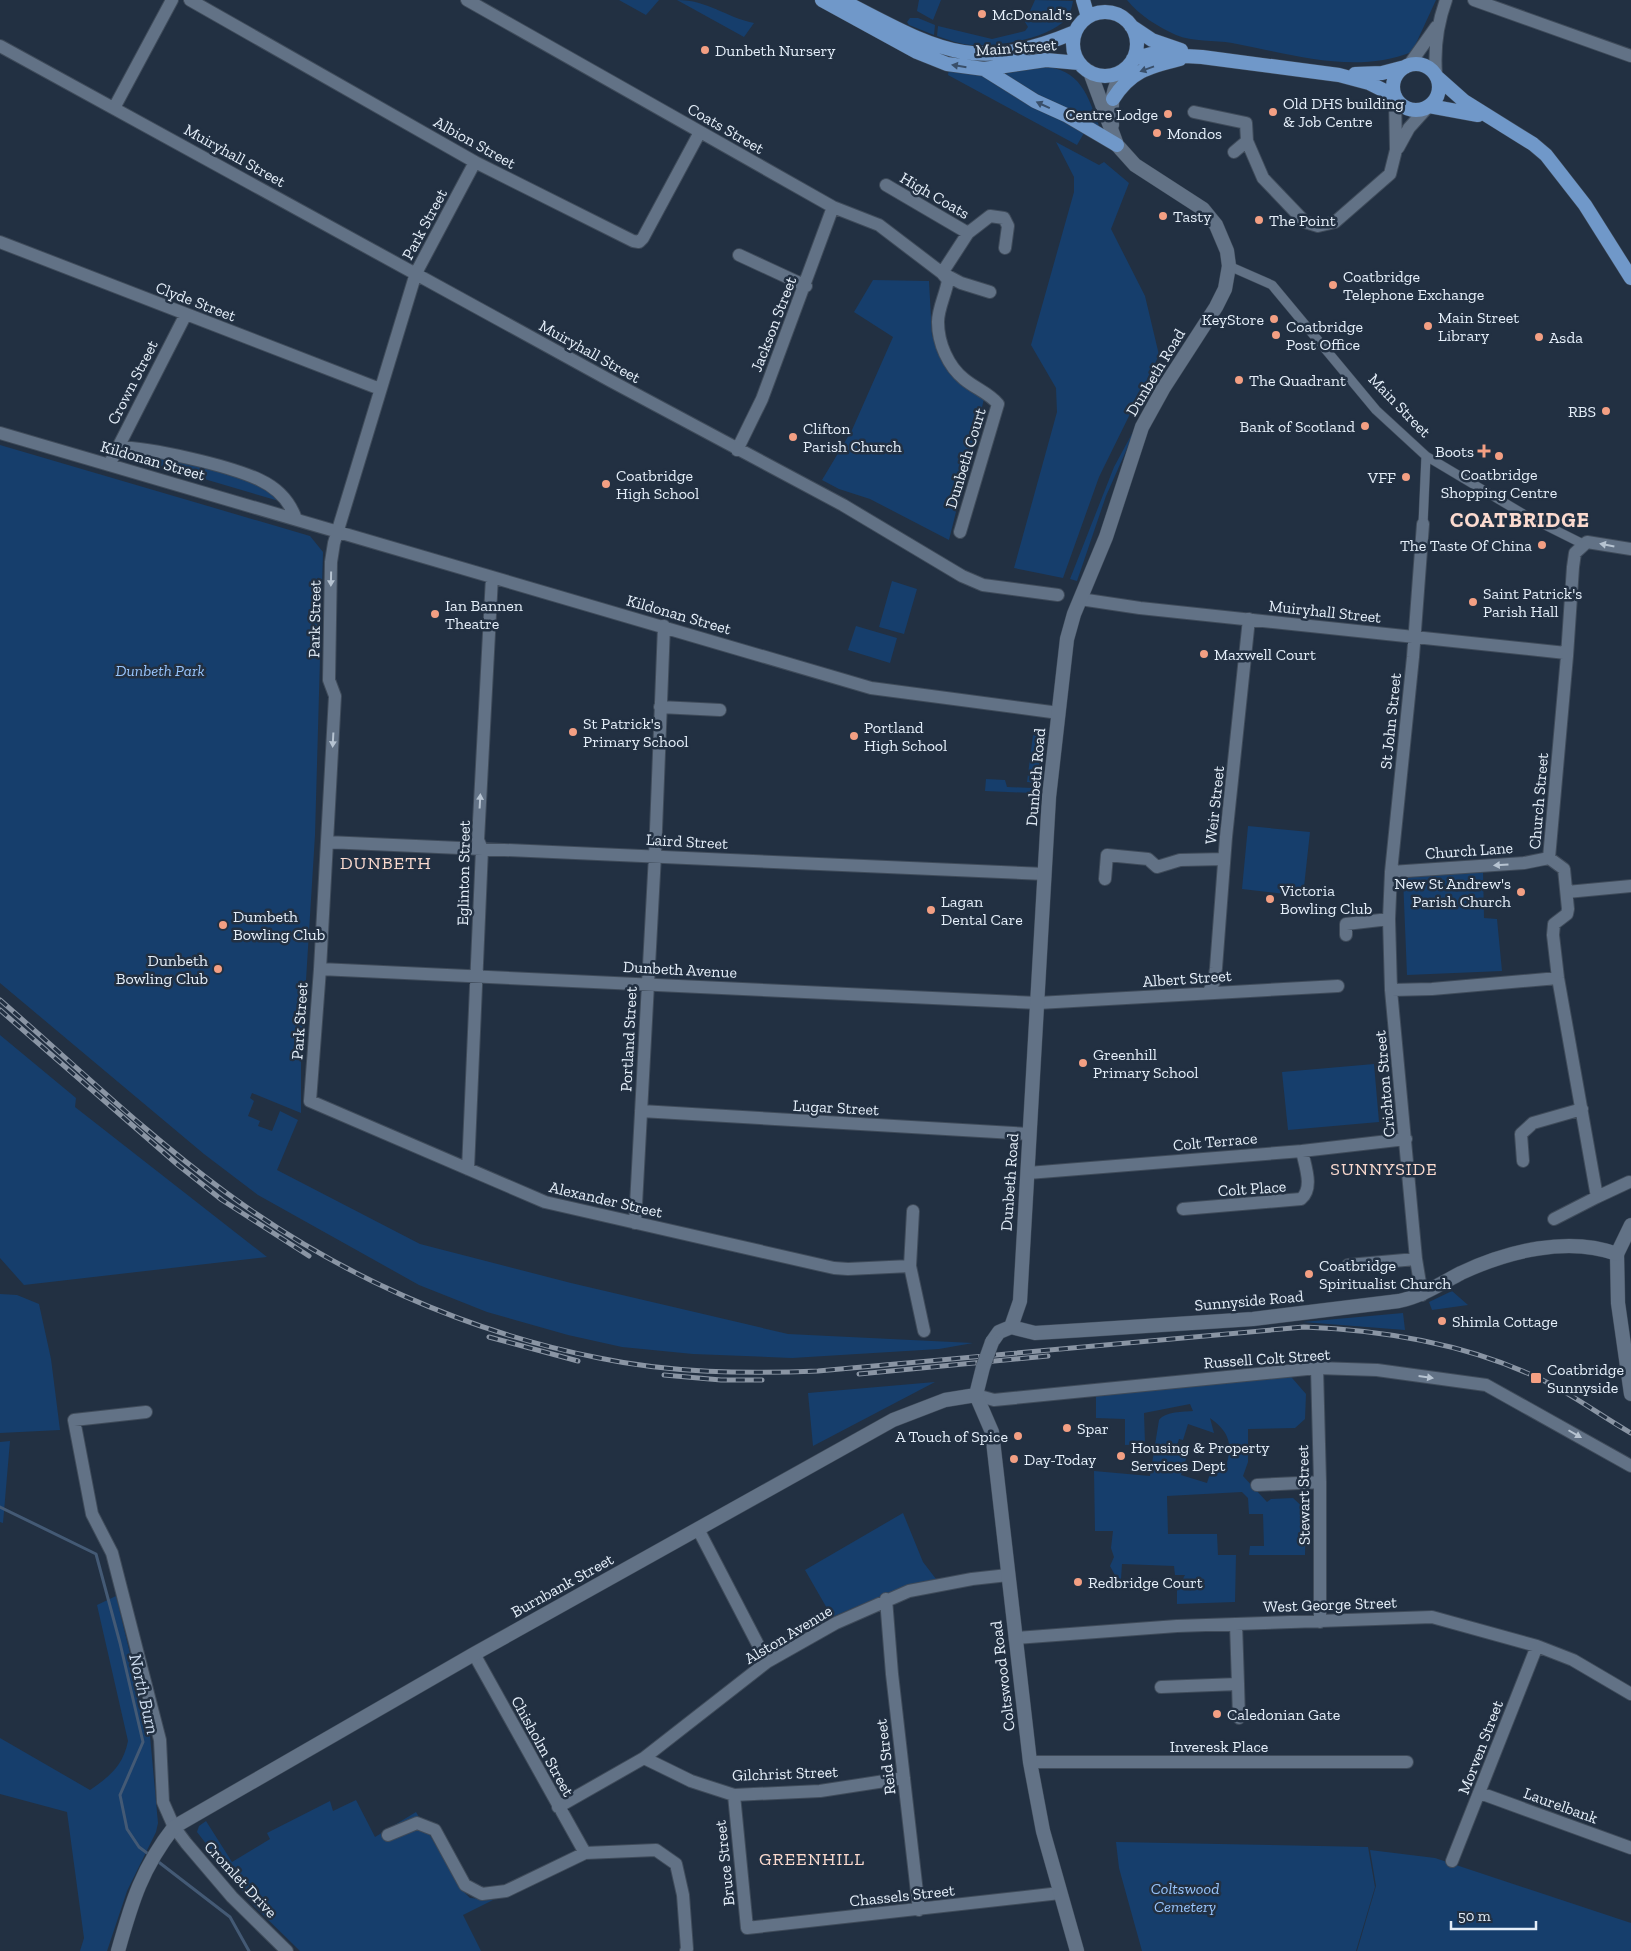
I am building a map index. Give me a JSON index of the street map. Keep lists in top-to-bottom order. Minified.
{"streets":{"main road":["Main Street","Dunbeth Road","Sunnyside Road","Burnbank Street","Coltswood Road"],"street":["Coats Street","Albion Street","Muiryhall Street","High Coats","Park Street","Clyde Street","Jackson Street","Crown Street","Dunbeth Court","Kildonan Street","St John Street","Church Street","Weir Street","Laird Street","Church Lane","Eglinton Street","Dunbeth Avenue","Albert Street","Portland Street","Crichton Street","Lugar Street","Colt Terrace","Colt Place","Alexander Street","Russell Colt Street","Stewart Street","West George Street","Alston Avenue","Chisholm Street","Inveresk Place","Morven Street","Reid Street","Gilchrist Street","Laurelbank","Bruce Street","Cromlet Drive","Chassels Street"]},"crossings":[["Main Street","Dunbeth Road"],["Main Street","St John Street"],["Main Street","Church Street"],["Coats Street","Albion Street"],["Coats Street","High Coats"],["Coats Street","Jackson Street"],["Coats Street","Dunbeth Court"],["Albion Street","Park Street"],["Muiryhall Street","Park Street"],["Muiryhall Street","Jackson Street"],["Muiryhall Street","Dunbeth Road"],["Muiryhall Street","St John Street"],["Muiryhall Street","Church Street"],["Muiryhall Street","Weir Street"],["High Coats","Dunbeth Court"],["Park Street","Clyde Street"],["Park Street","Kildonan Street"],["Park Street","Laird Street"],["Park Street","Dunbeth Avenue"],["Park Street","Alexander Street"],["Clyde Street","Crown Street"],["Dunbeth Road","Kildonan Street"],["Dunbeth Road","Laird Street"],["Dunbeth Road","Dunbeth Avenue"],["Dunbeth Road","Albert Street"],["Dunbeth Road","Lugar Street"],["Dunbeth Road","Colt Terrace"],["Dunbeth Road","Sunnyside Road"],["Crown Street","Kildonan Street"],["Kildonan Street","Eglinton Street"],["Kildonan Street","Portland Street"],["St John Street","Church Lane"],["St John Street","Crichton Street"],["Church Street","Church Lane"],["Weir Street","Albert Street"],["Laird Street","Eglinton Street"],["Laird Street","Portland Street"],["Eglinton Street","Dunbeth Avenue"],["Eglinton Street","Alexander Street"],["Dunbeth Avenue","Albert Street"],["Dunbeth Avenue","Portland Street"],["Portland Street","Lugar Street"],["Portland Street","Alexander Street"],["Crichton Street","Colt Terrace"],["Crichton Street","Sunnyside Road"],["Colt Terrace","Colt Place"],["Russell Colt Street","Stewart Street"],["Russell Colt Street","Burnbank Street"],["Russell Colt Street","Coltswood Road"],["Stewart Street","West George Street"],["Burnbank Street","Coltswood Road"],["Burnbank Street","Chisholm Street"],["Burnbank Street","Cromlet Drive"],["West George Street","Coltswood Road"],["West George Street","Morven Street"],["Alston Avenue","Coltswood Road"],["Alston Avenue","Chisholm Street"],["Alston Avenue","Reid Street"],["Alston Avenue","Gilchrist Street"],["Coltswood Road","Inveresk Place"],["Coltswood Road","Chassels Street"],["Morven Street","Laurelbank"],["Reid Street","Gilchrist Street"],["Reid Street","Chassels Street"],["Gilchrist Street","Bruce Street"],["Bruce Street","Chassels Street"]],"one_way":["Church Lane","Eglinton Street","Russell Colt Street"],"districts":["COATBRIDGE","DUNBETH","SUNNYSIDE","GREENHILL"],"water":["North Burn"],"parks":["Dunbeth Park","Coltswood Cemetery"],"places":{"other":["McDonald's","Dunbeth Nursery","Old DHS building & Job Centre","Centre Lodge","Mondos","Tasty","The Point","Coatbridge Telephone Exchange","KeyStore","Main Street Library","Coatbridge Post Office","Asda","The Quadrant","RBS","Bank of Scotland","Clifton Parish Church","Coatbridge Shopping Centre","VFF","Coatbridge High School","The Taste Of China","Saint Patrick's Parish Hall","Ian Bannen Theatre","Maxwell Court","St Patrick's Primary School","Portland High School","New St Andrew's Parish Church","Victoria Bowling Club","Lagan Dental Care","Dumbeth Bowling Club","Dunbeth Bowling Club","Greenhill Primary School","Coatbridge Spiritualist Church","Shimla Cottage","Spar","A Touch of Spice","Housing & Property Services Dept","Day-Today","Redbridge Court","Caledonian Gate"],"health":["Boots"],"transit":["Coatbridge Sunnyside"]},"scale_bar":"50 m"}
